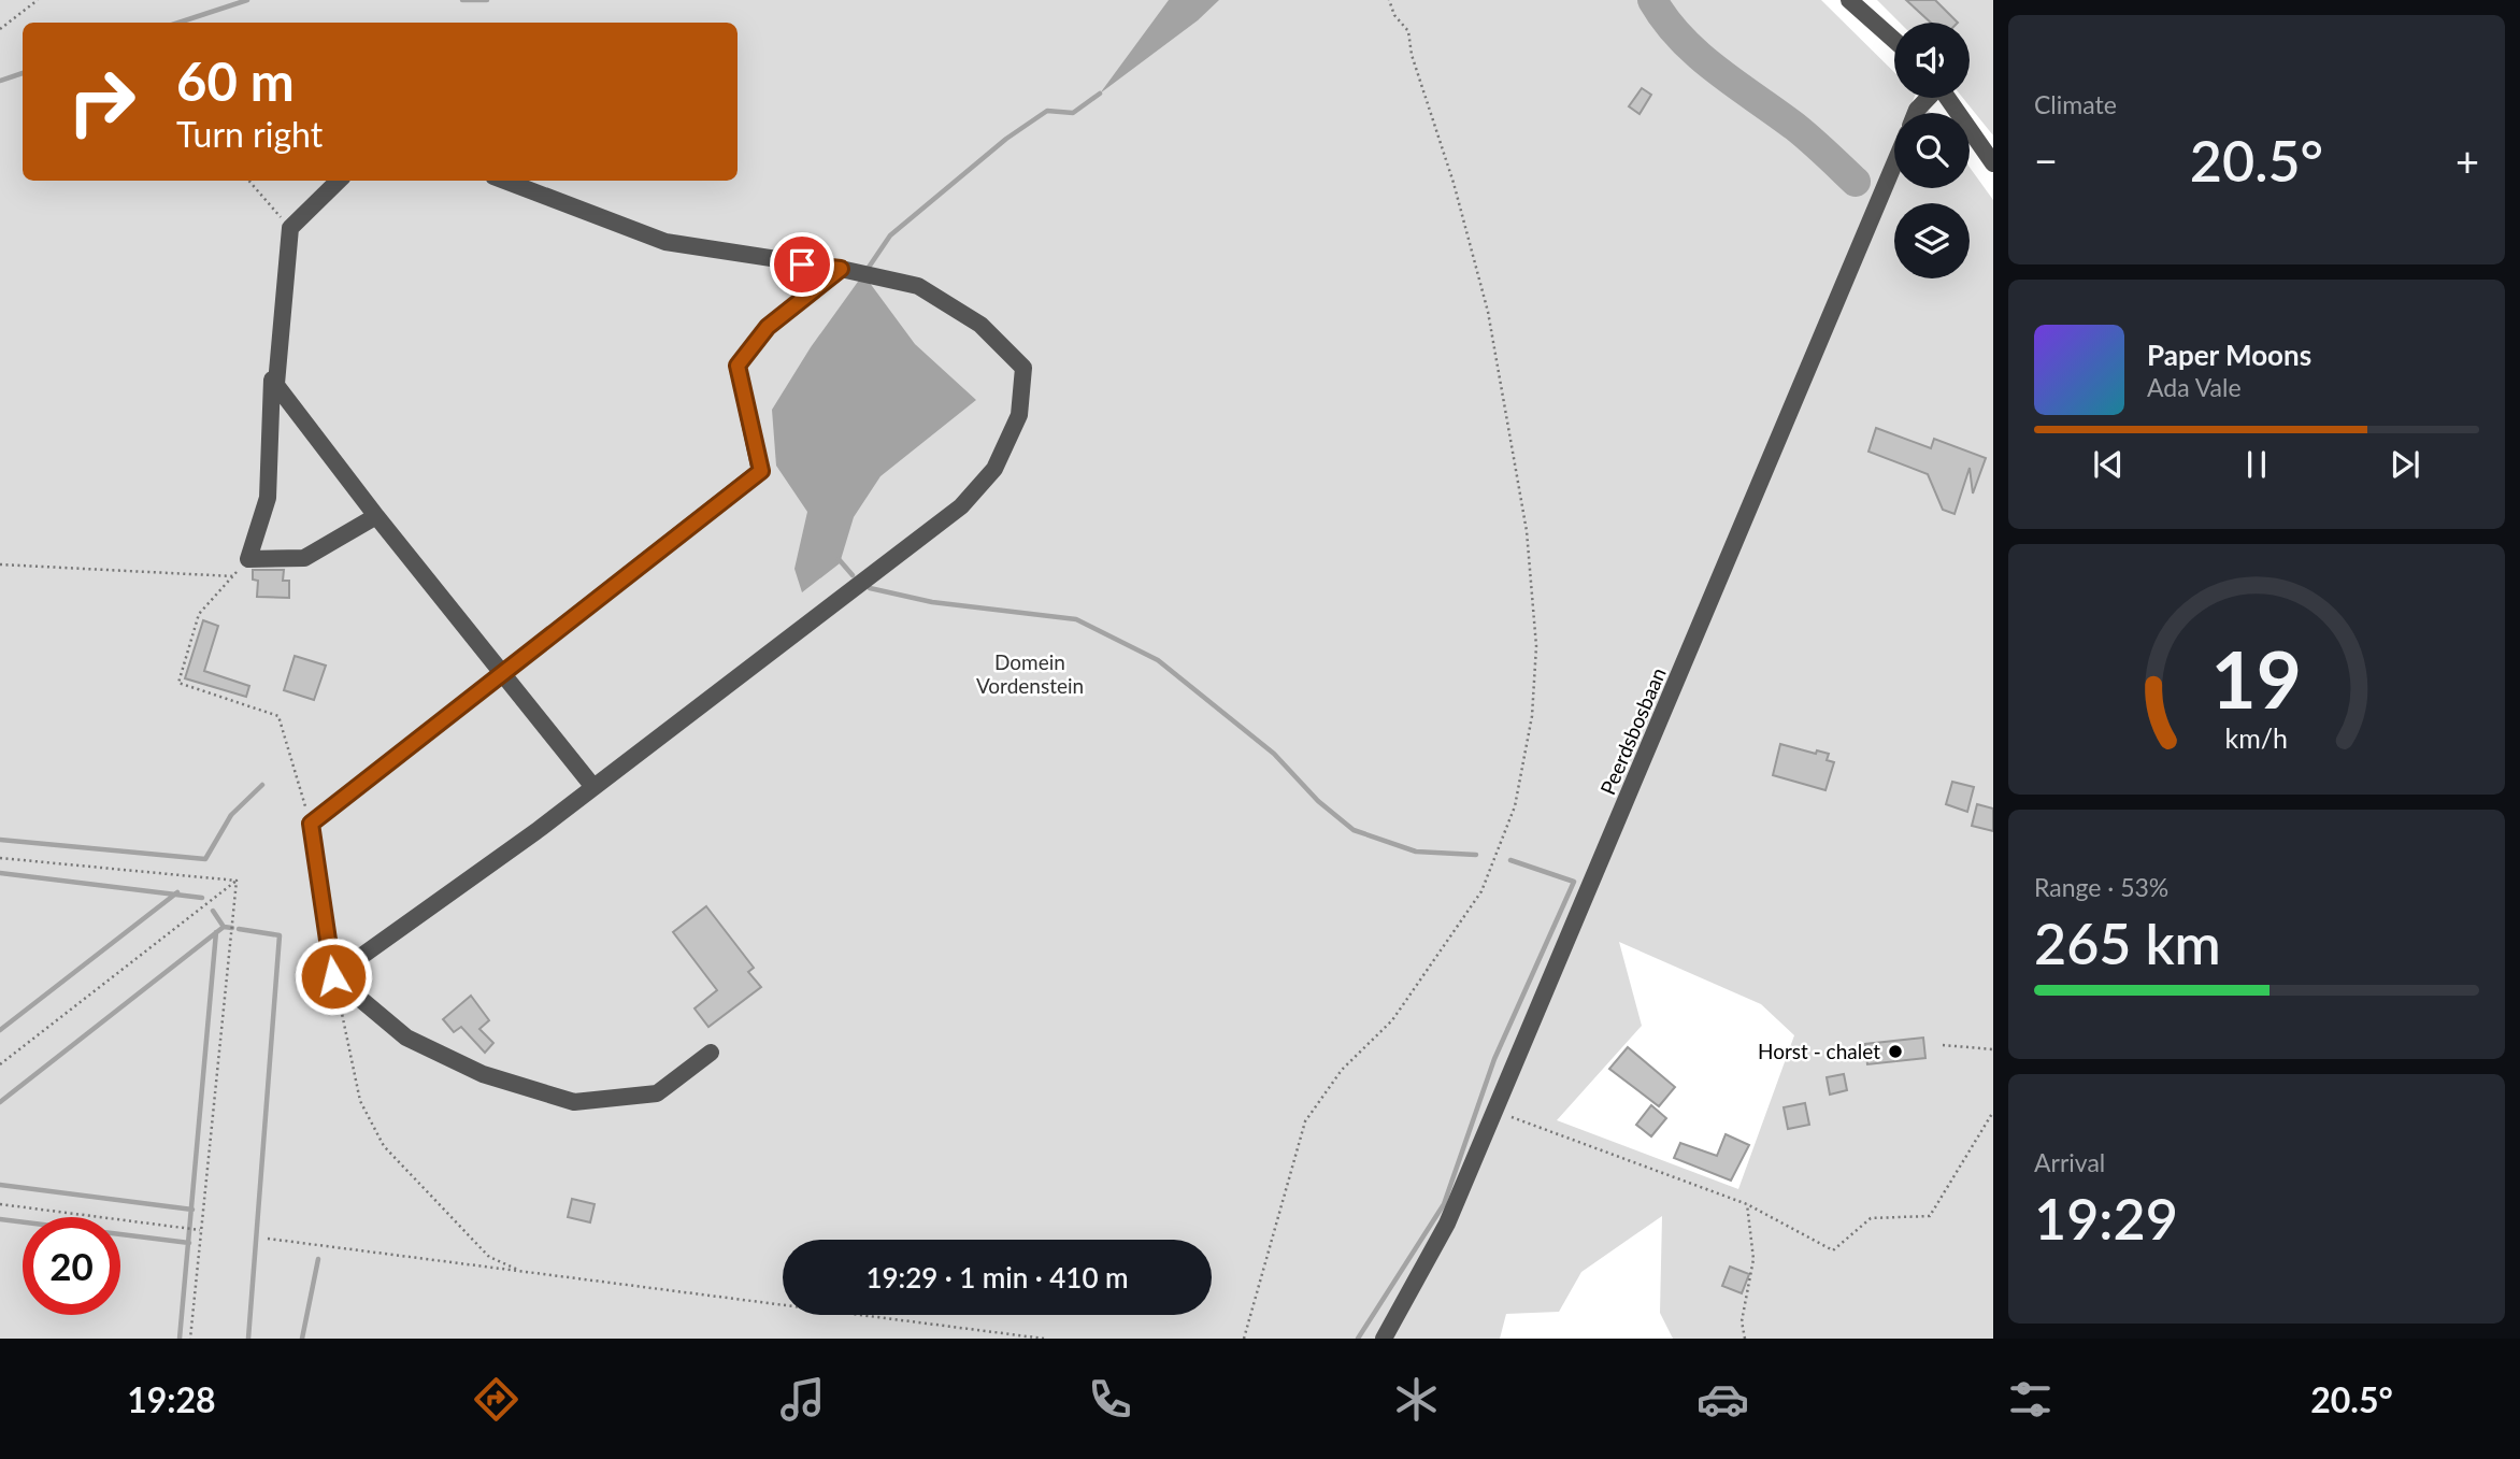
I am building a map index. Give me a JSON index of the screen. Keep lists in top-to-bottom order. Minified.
{"streets":{"street":["Peerdsbosbaan"]},"parks":["Domein Vordenstein"],"places":["Horst - chalet"],"page":{"tile":["Climate",["Range · 53%","265 km"],["Arrival","19:29"]],"turn":["60 m","Turn right"],"heat":["−","20.5°","+"],"song":["Paper Moons","Ada Vale"],"limit":"20","trip":"19:29 · 1 min · 410 m","tabs":["19:28","20.5°"],"gauge":["19","km/h"]}}
